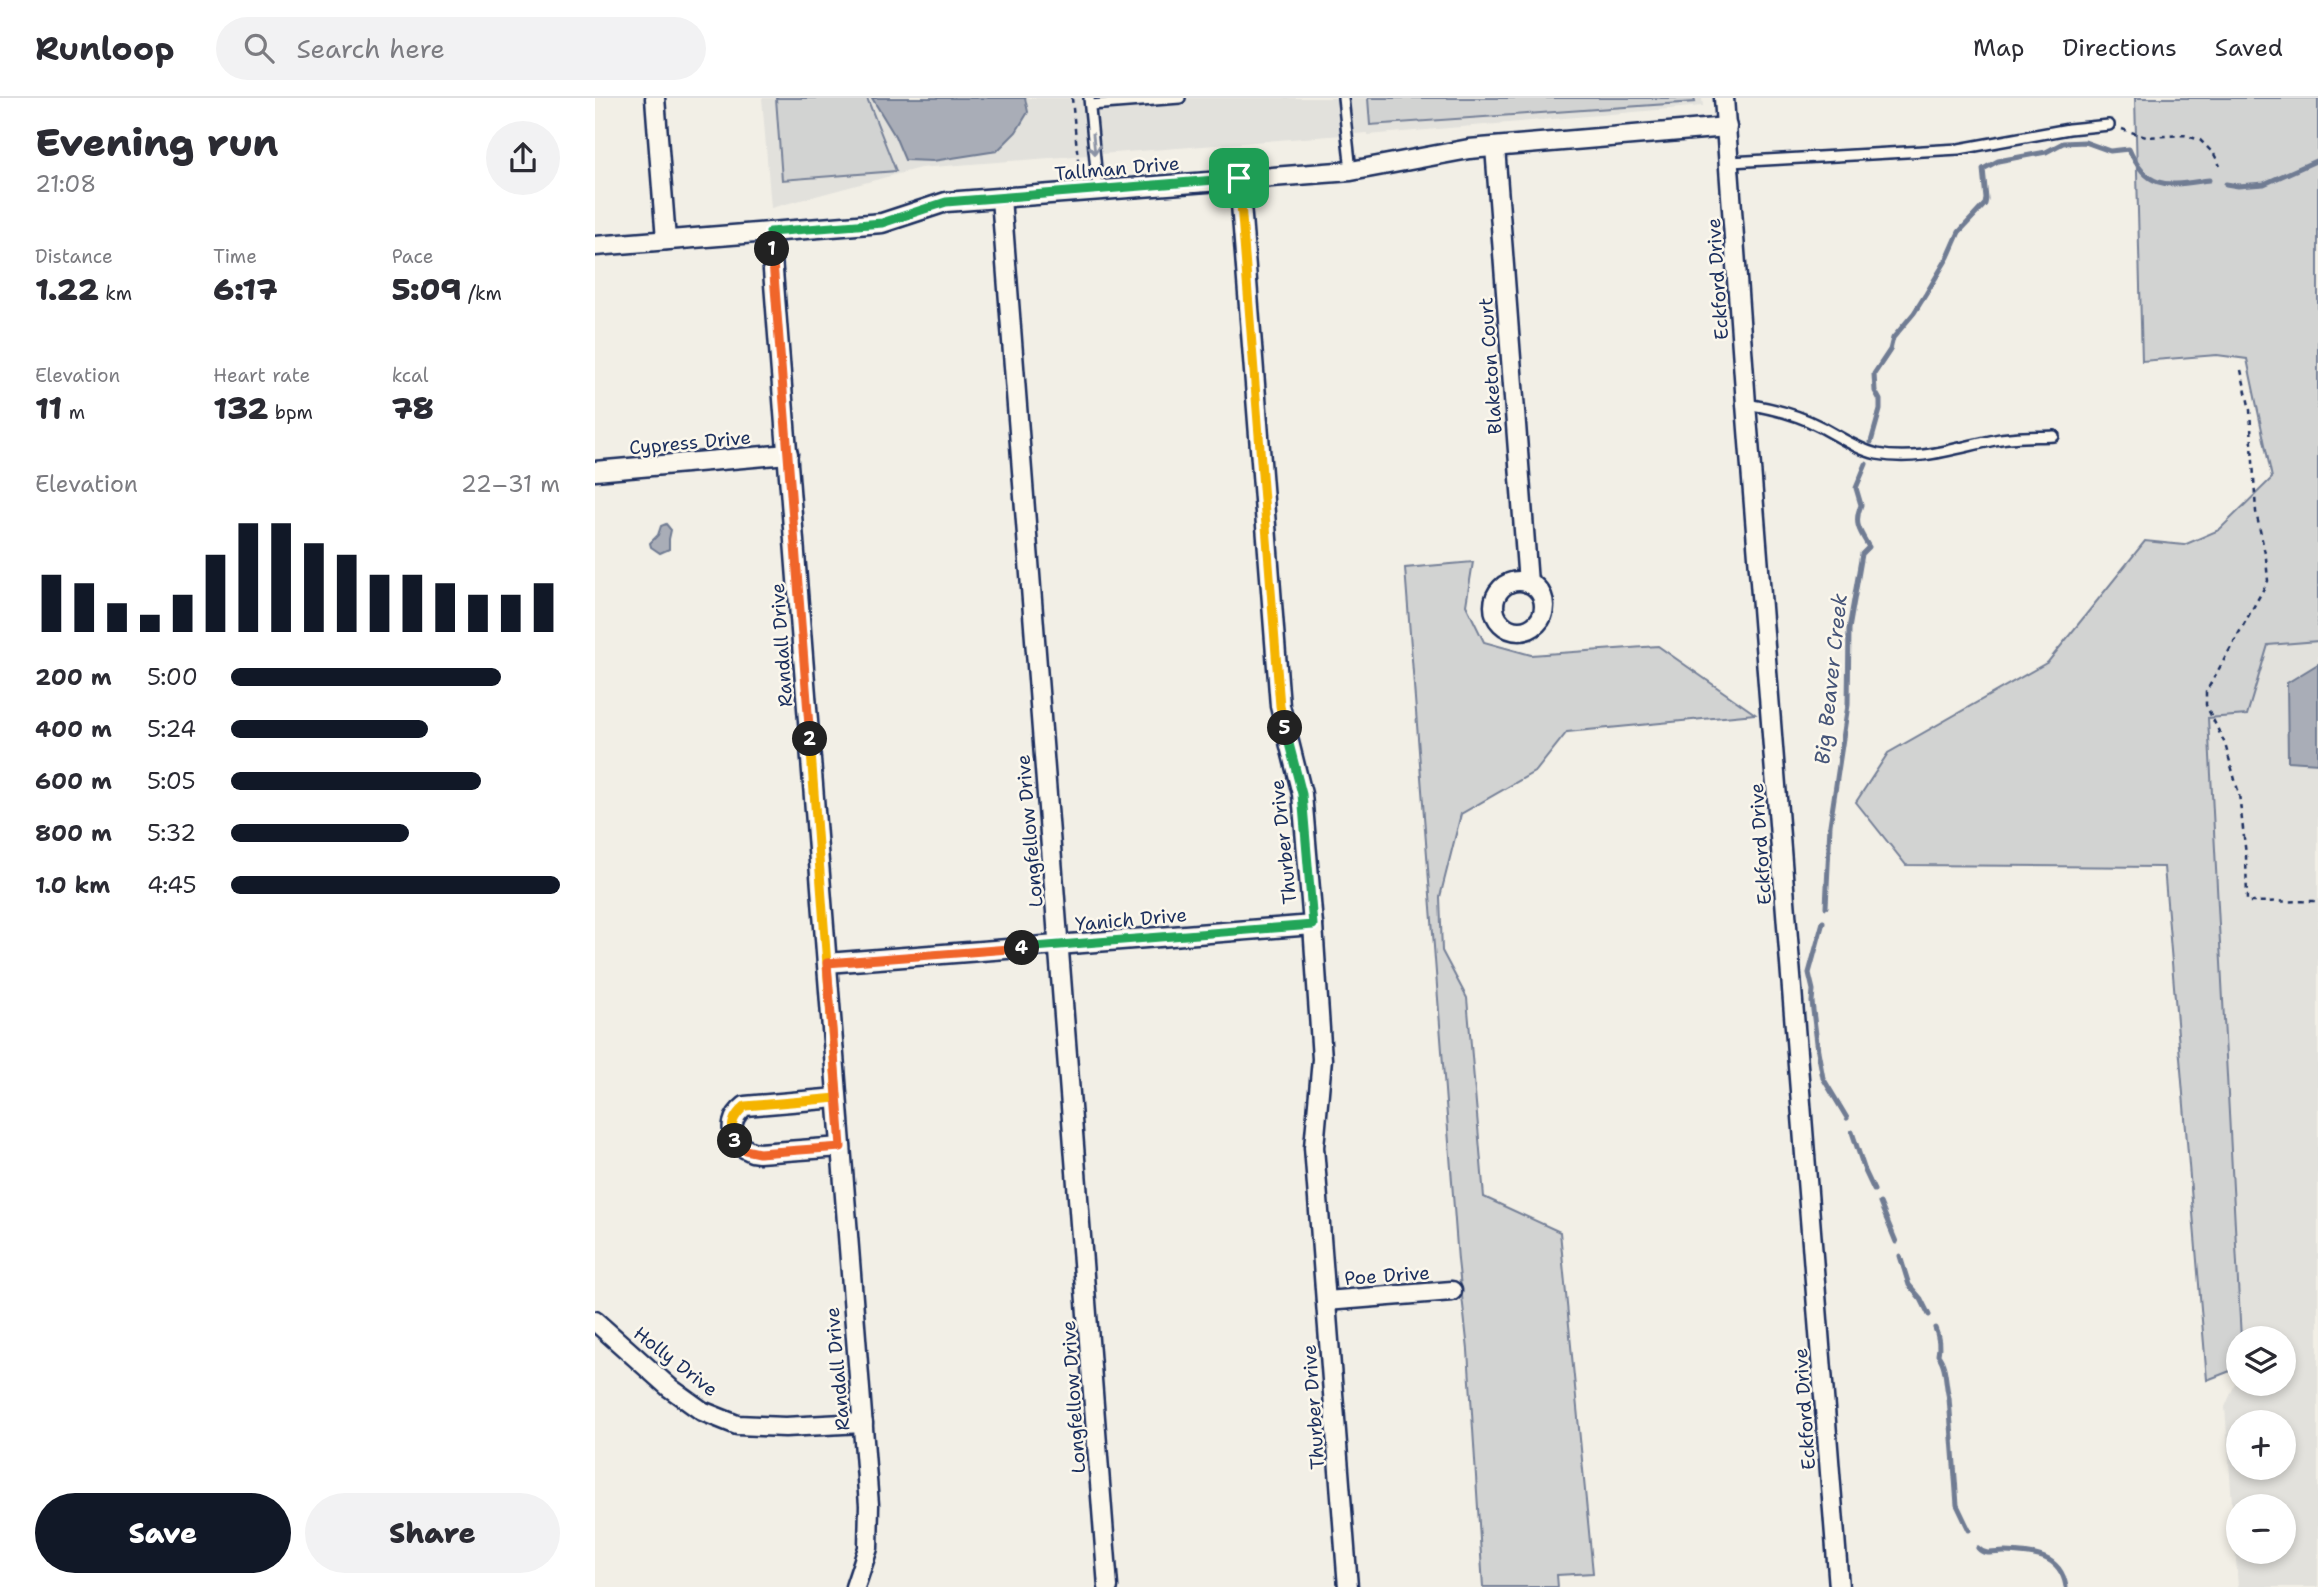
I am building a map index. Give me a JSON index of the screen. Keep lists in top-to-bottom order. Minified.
{"streets":{"street":["Tallman Drive","Eckford Drive","Blaketon Court","Cypress Drive","Randall Drive","Longfellow Drive","Thurber Drive","Yanich Drive","Poe Drive","Holly Drive"]},"crossings":[["Tallman Drive","Eckford Drive"],["Tallman Drive","Blaketon Court"],["Tallman Drive","Randall Drive"],["Tallman Drive","Longfellow Drive"],["Tallman Drive","Thurber Drive"],["Cypress Drive","Randall Drive"],["Randall Drive","Yanich Drive"],["Randall Drive","Holly Drive"],["Longfellow Drive","Yanich Drive"],["Thurber Drive","Yanich Drive"],["Thurber Drive","Poe Drive"]],"water":["Big Beaver Creek"],"page":{"header":"Runloop","search":"Search here","nav":["Map","Directions","Saved"],"heading":["Evening run","21:08"],"stats":[["Distance","1.22 km"],["Time","6:17"],["Pace","5:09 /km"],["Elevation","11 m"],["Heart rate","132 bpm"],["kcal","78"]],"pins":["1","5","2","4","3"],"chart":["Elevation","22–31 m"],"list":[{"name":"200 m","note":"5:00"},{"name":"400 m","note":"5:24"},{"name":"600 m","note":"5:05"},{"name":"800 m","note":"5:32"},{"name":"1.0 km","note":"4:45"}],"map_buttons":["+","−"],"buttons":["Save","Share"]}}
